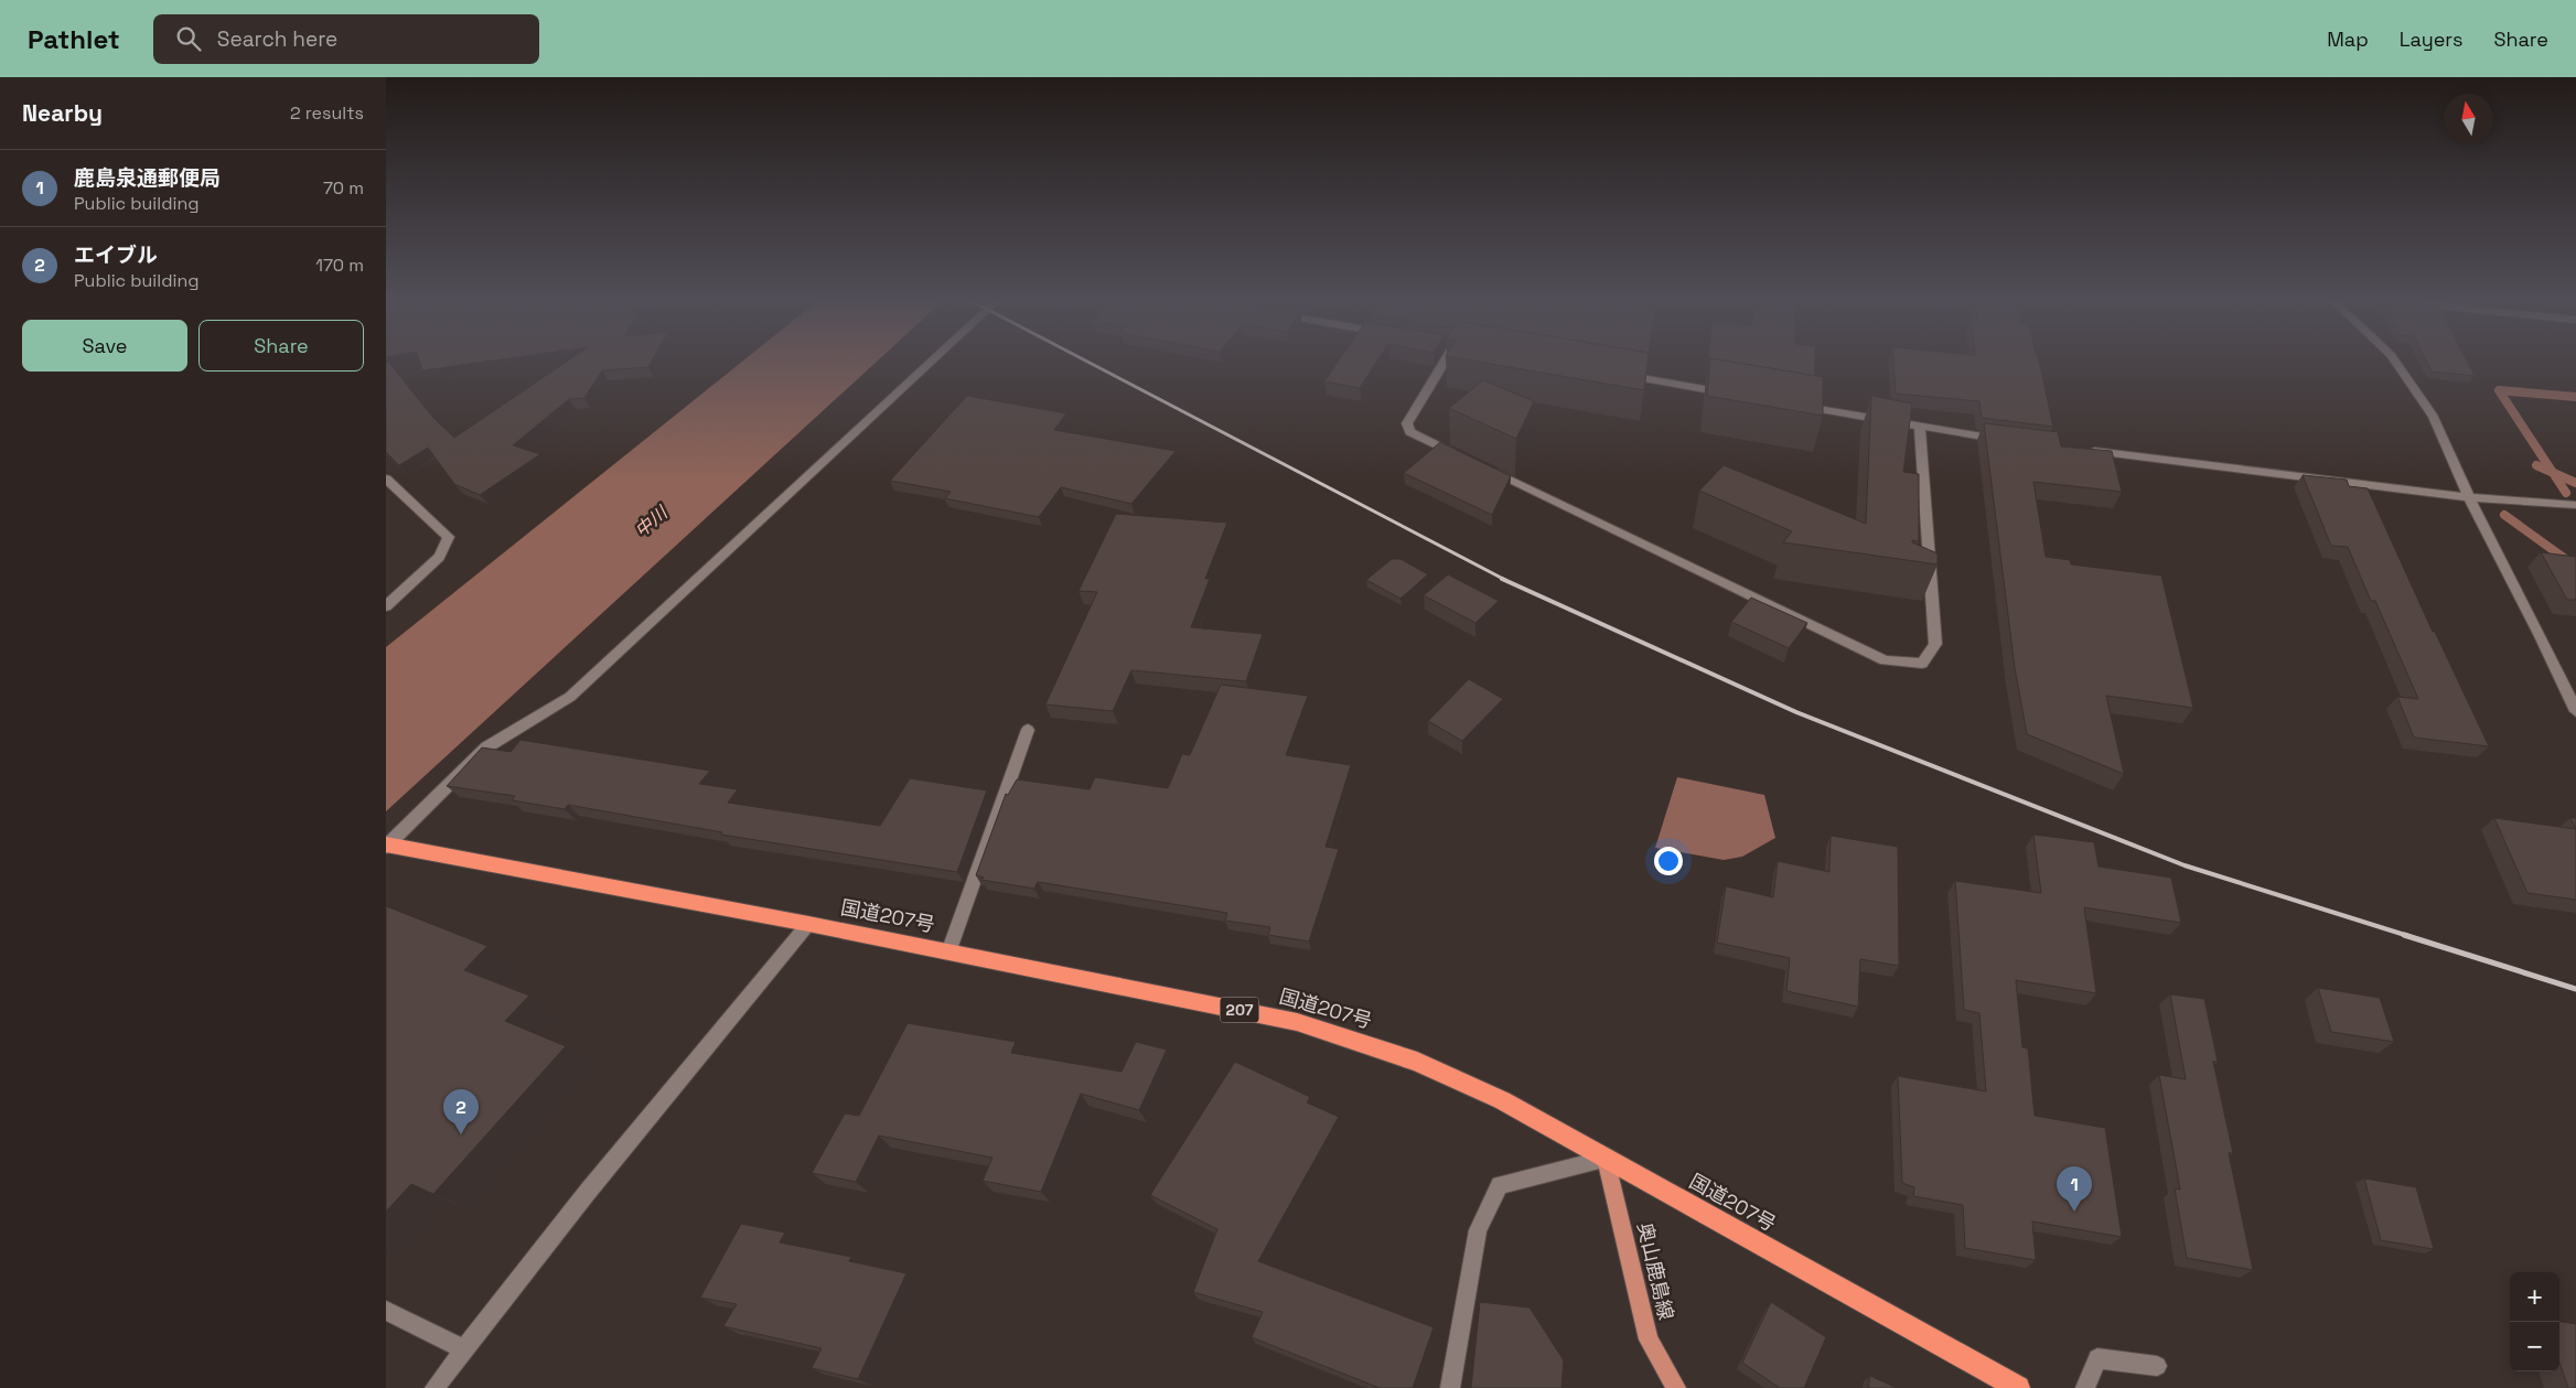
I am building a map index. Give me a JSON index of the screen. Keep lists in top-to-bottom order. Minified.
{"streets":{"highway":["国道207号","207"],"main road":["奥山鹿島線"]},"crossings":[["国道207号","奥山鹿島線"]],"water":["中川"],"north":"top","page":{"header":"Pathlet","search":"Search here","nav":["Map","Layers","Share"],"heading":["Nearby","2 results"],"list":[{"mark":"1","name":"鹿島泉通郵便局","note":"Public building","value":"70 m"},{"mark":"2","name":"エイブル","note":"Public building","value":"170 m"}],"buttons":["Save","Share"],"pins":["2","1"],"map_buttons":["+","−"]}}
